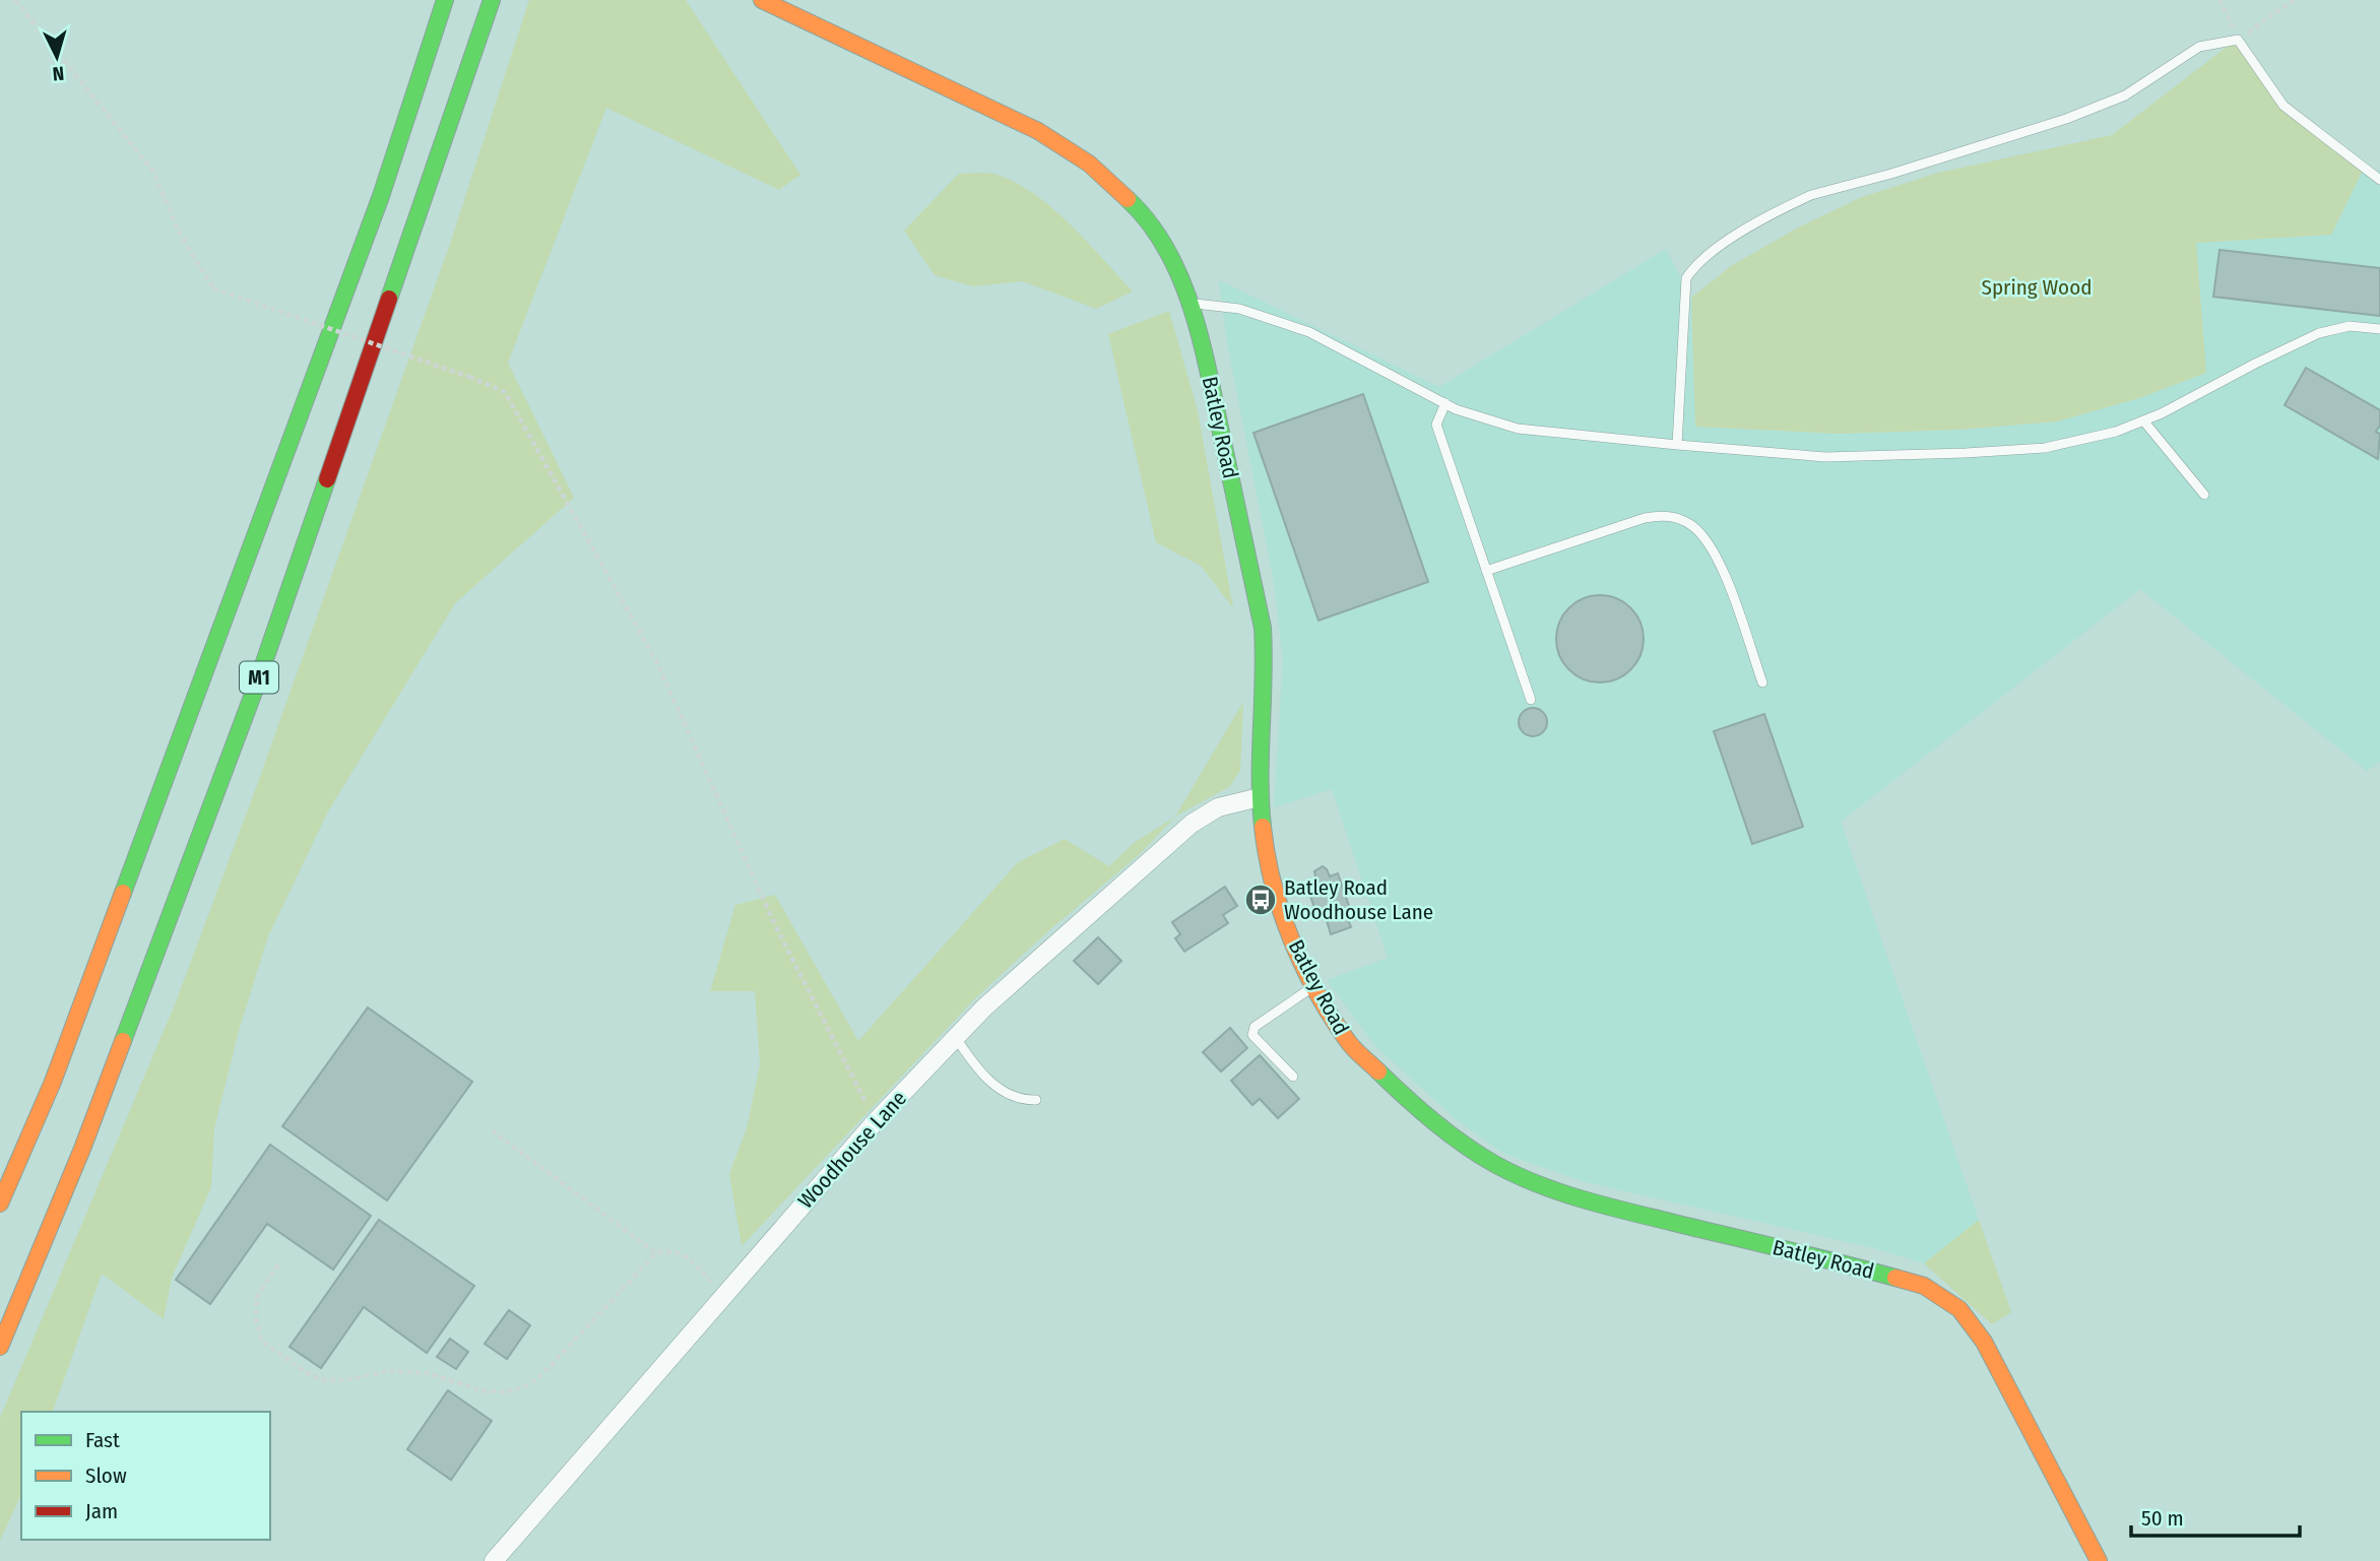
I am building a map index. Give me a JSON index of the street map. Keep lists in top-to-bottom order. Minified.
{"streets":{"main road":["Batley Road","M1"],"street":["Woodhouse Lane"]},"crossings":[["Batley Road","Woodhouse Lane"]],"parks":["Spring Wood"],"places":{"bus stop":["Batley Road Woodhouse Lane"]},"legend":["Fast","Slow","Jam"],"scale_bar":"50 m","north":"bottom"}
